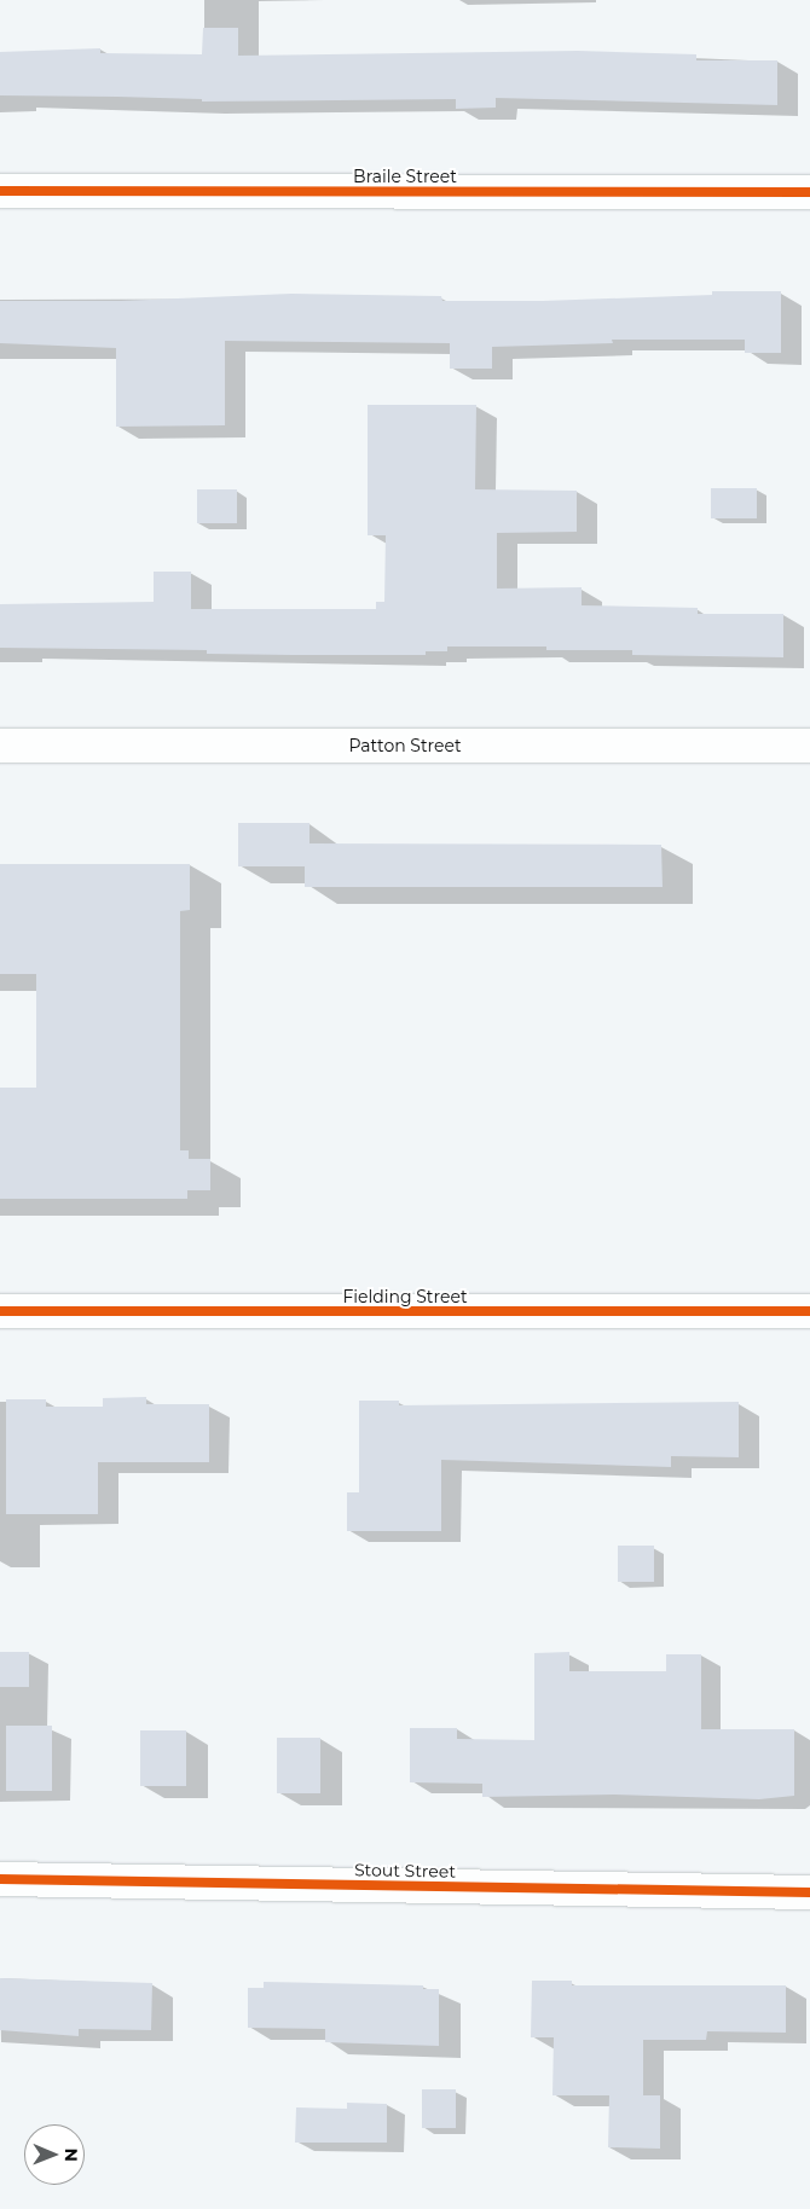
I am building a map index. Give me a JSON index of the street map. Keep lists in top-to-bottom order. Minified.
{"streets":{"street":["Braile Street","Patton Street","Fielding Street","Stout Street"]},"north":"right"}
